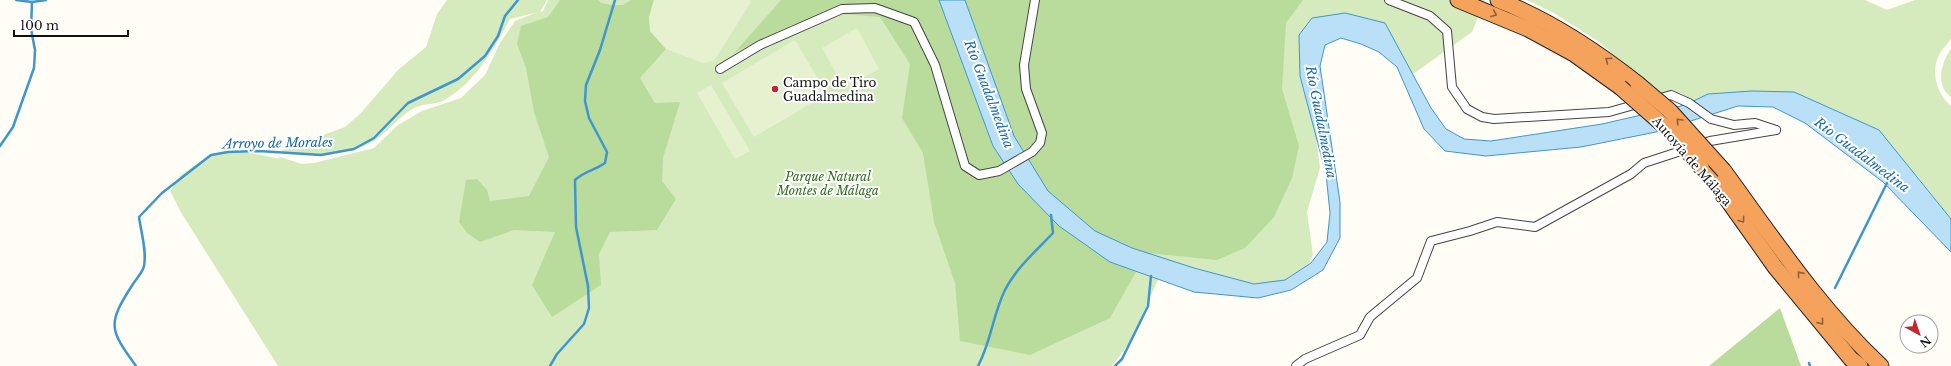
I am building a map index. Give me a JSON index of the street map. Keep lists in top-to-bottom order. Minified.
{"streets":{"highway":["Autovía de Málaga"]},"water":["Río Guadalmedina","Arroyo de Morales"],"parks":["Parque Natural Montes de Málaga"],"places":["Campo de Tiro Guadalmedina"],"scale_bar":"100 m","north":"bottom right"}
